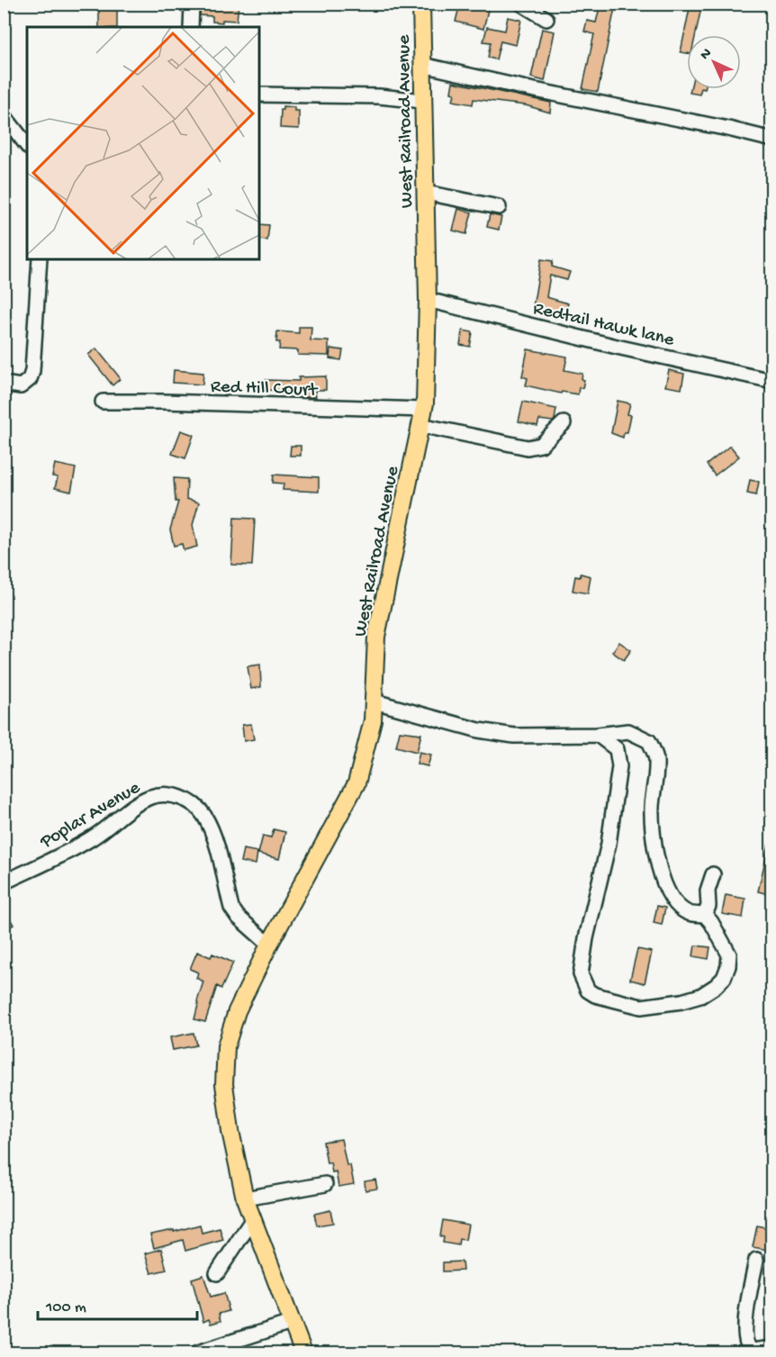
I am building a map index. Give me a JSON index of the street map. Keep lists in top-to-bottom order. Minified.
{"streets":{"main road":["West Railroad Avenue"],"street":["Redtail Hawk lane","Red Hill Court","Poplar Avenue"]},"crossings":[["West Railroad Avenue","Redtail Hawk lane"],["West Railroad Avenue","Red Hill Court"],["West Railroad Avenue","Poplar Avenue"]],"scale_bar":"100 m","north":"top left"}
